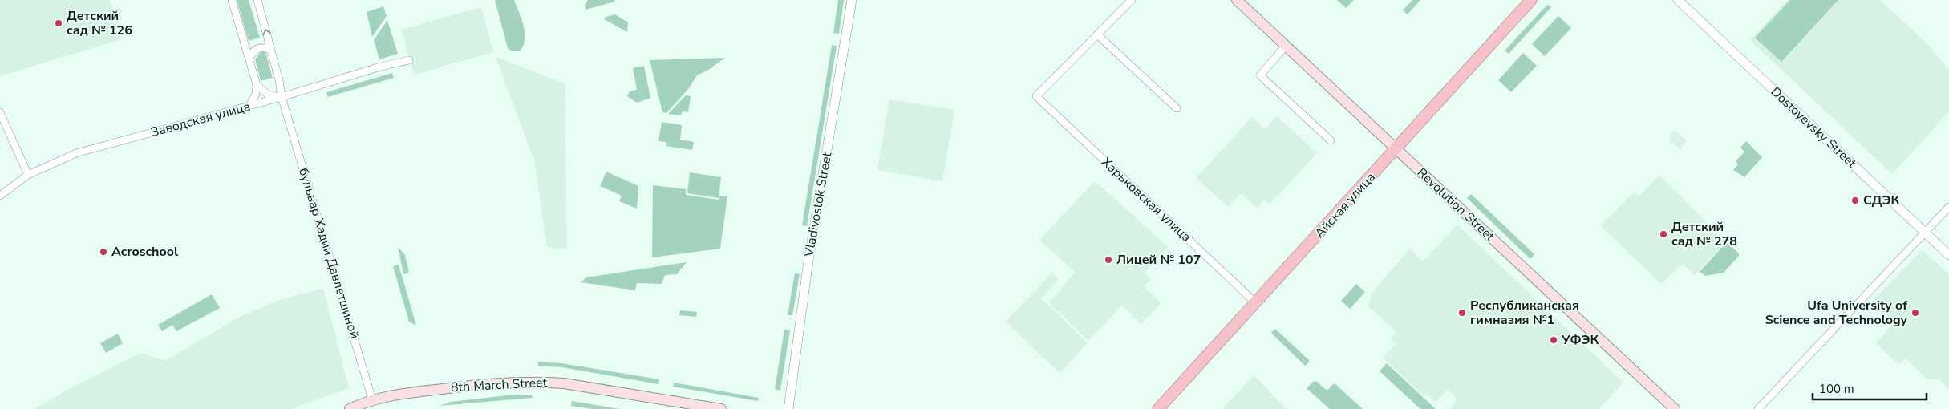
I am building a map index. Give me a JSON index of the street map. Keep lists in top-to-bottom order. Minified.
{"streets":{"main road":["Revolution Street","Айская улица","8th March Street"],"street":["Заводская улица","Dostoyevsky Street","Харьковская улица","Vladivostok Street","бульвар Хадии Давлетшиной"]},"crossings":[["Заводская улица","бульвар Хадии Давлетшиной"],["Харьковская улица","Айская улица"],["Revolution Street","Айская улица"],["бульвар Хадии Давлетшиной","8th March Street"]],"places":["Детский сад № 126","СДЭК","Детский сад № 278","Acroschool","Лицей № 107","Республиканская гимназия №1","Ufa University of Science and Technology","УФЭК"],"scale_bar":"100 m"}
